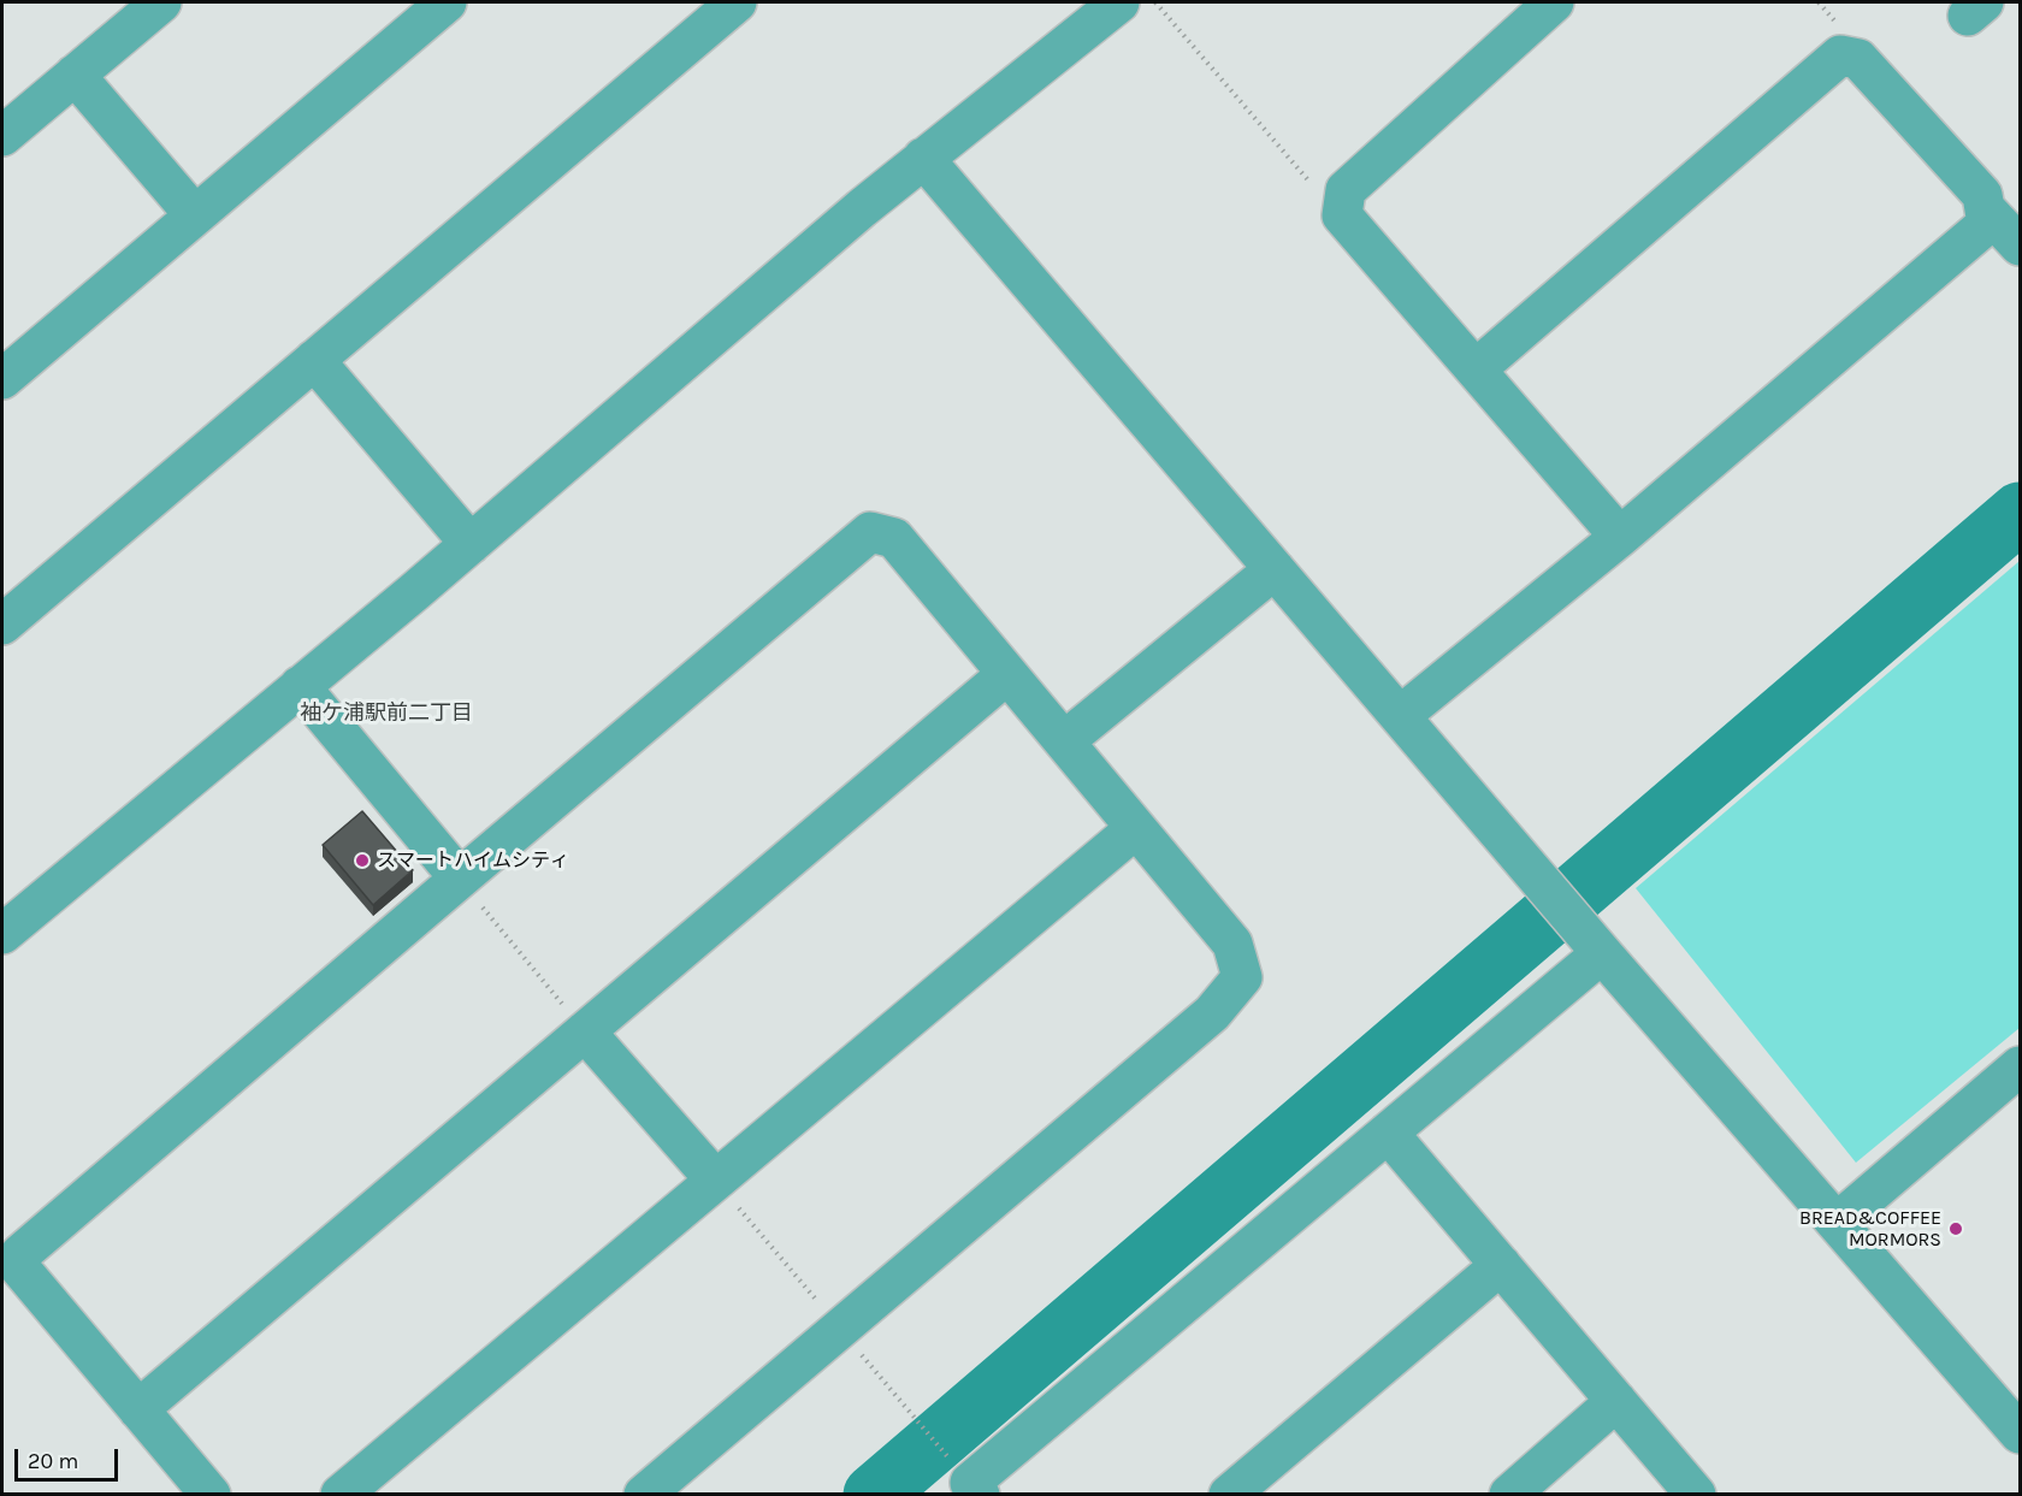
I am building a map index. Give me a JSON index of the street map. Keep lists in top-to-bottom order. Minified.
{"districts":["袖ケ浦駅前二丁目"],"places":["スマートハイムシティ","BREAD&COFFEE MORMORS"],"scale_bar":"20 m"}
